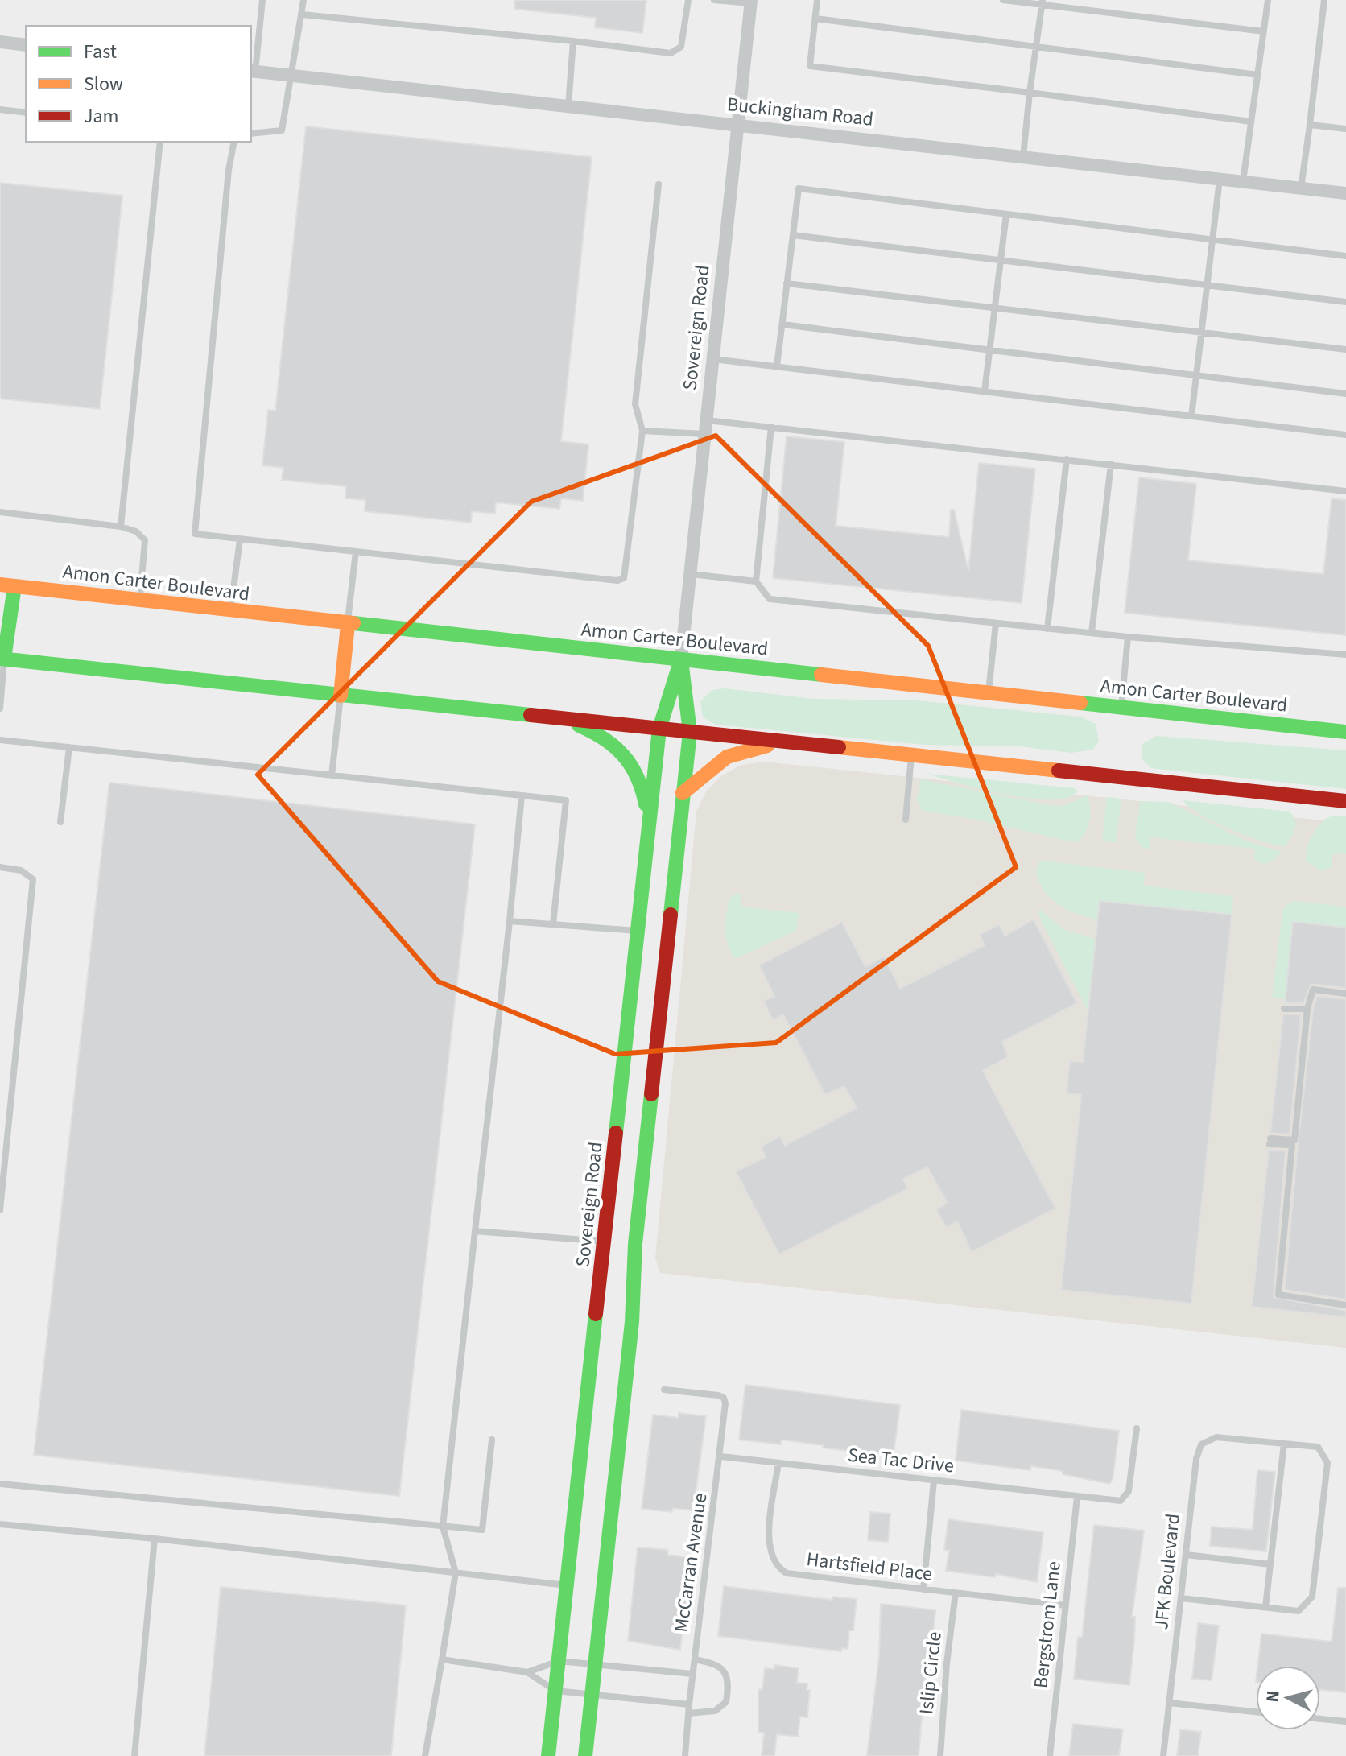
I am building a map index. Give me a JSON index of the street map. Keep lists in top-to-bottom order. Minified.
{"streets":{"street":["Buckingham Road","Sovereign Road","Amon Carter Boulevard"],"lane":["Sea Tac Drive","McCarran Avenue","Hartsfield Place","JFK Boulevard","Bergstrom Lane","Islip Circle"]},"crossings":[["Buckingham Road","Sovereign Road"],["Sovereign Road","Amon Carter Boulevard"],["Sea Tac Drive","McCarran Avenue"],["Sea Tac Drive","Hartsfield Place"],["Sea Tac Drive","Bergstrom Lane"],["Hartsfield Place","Bergstrom Lane"],["Hartsfield Place","Islip Circle"]],"legend":["Fast","Slow","Jam"],"north":"left"}
